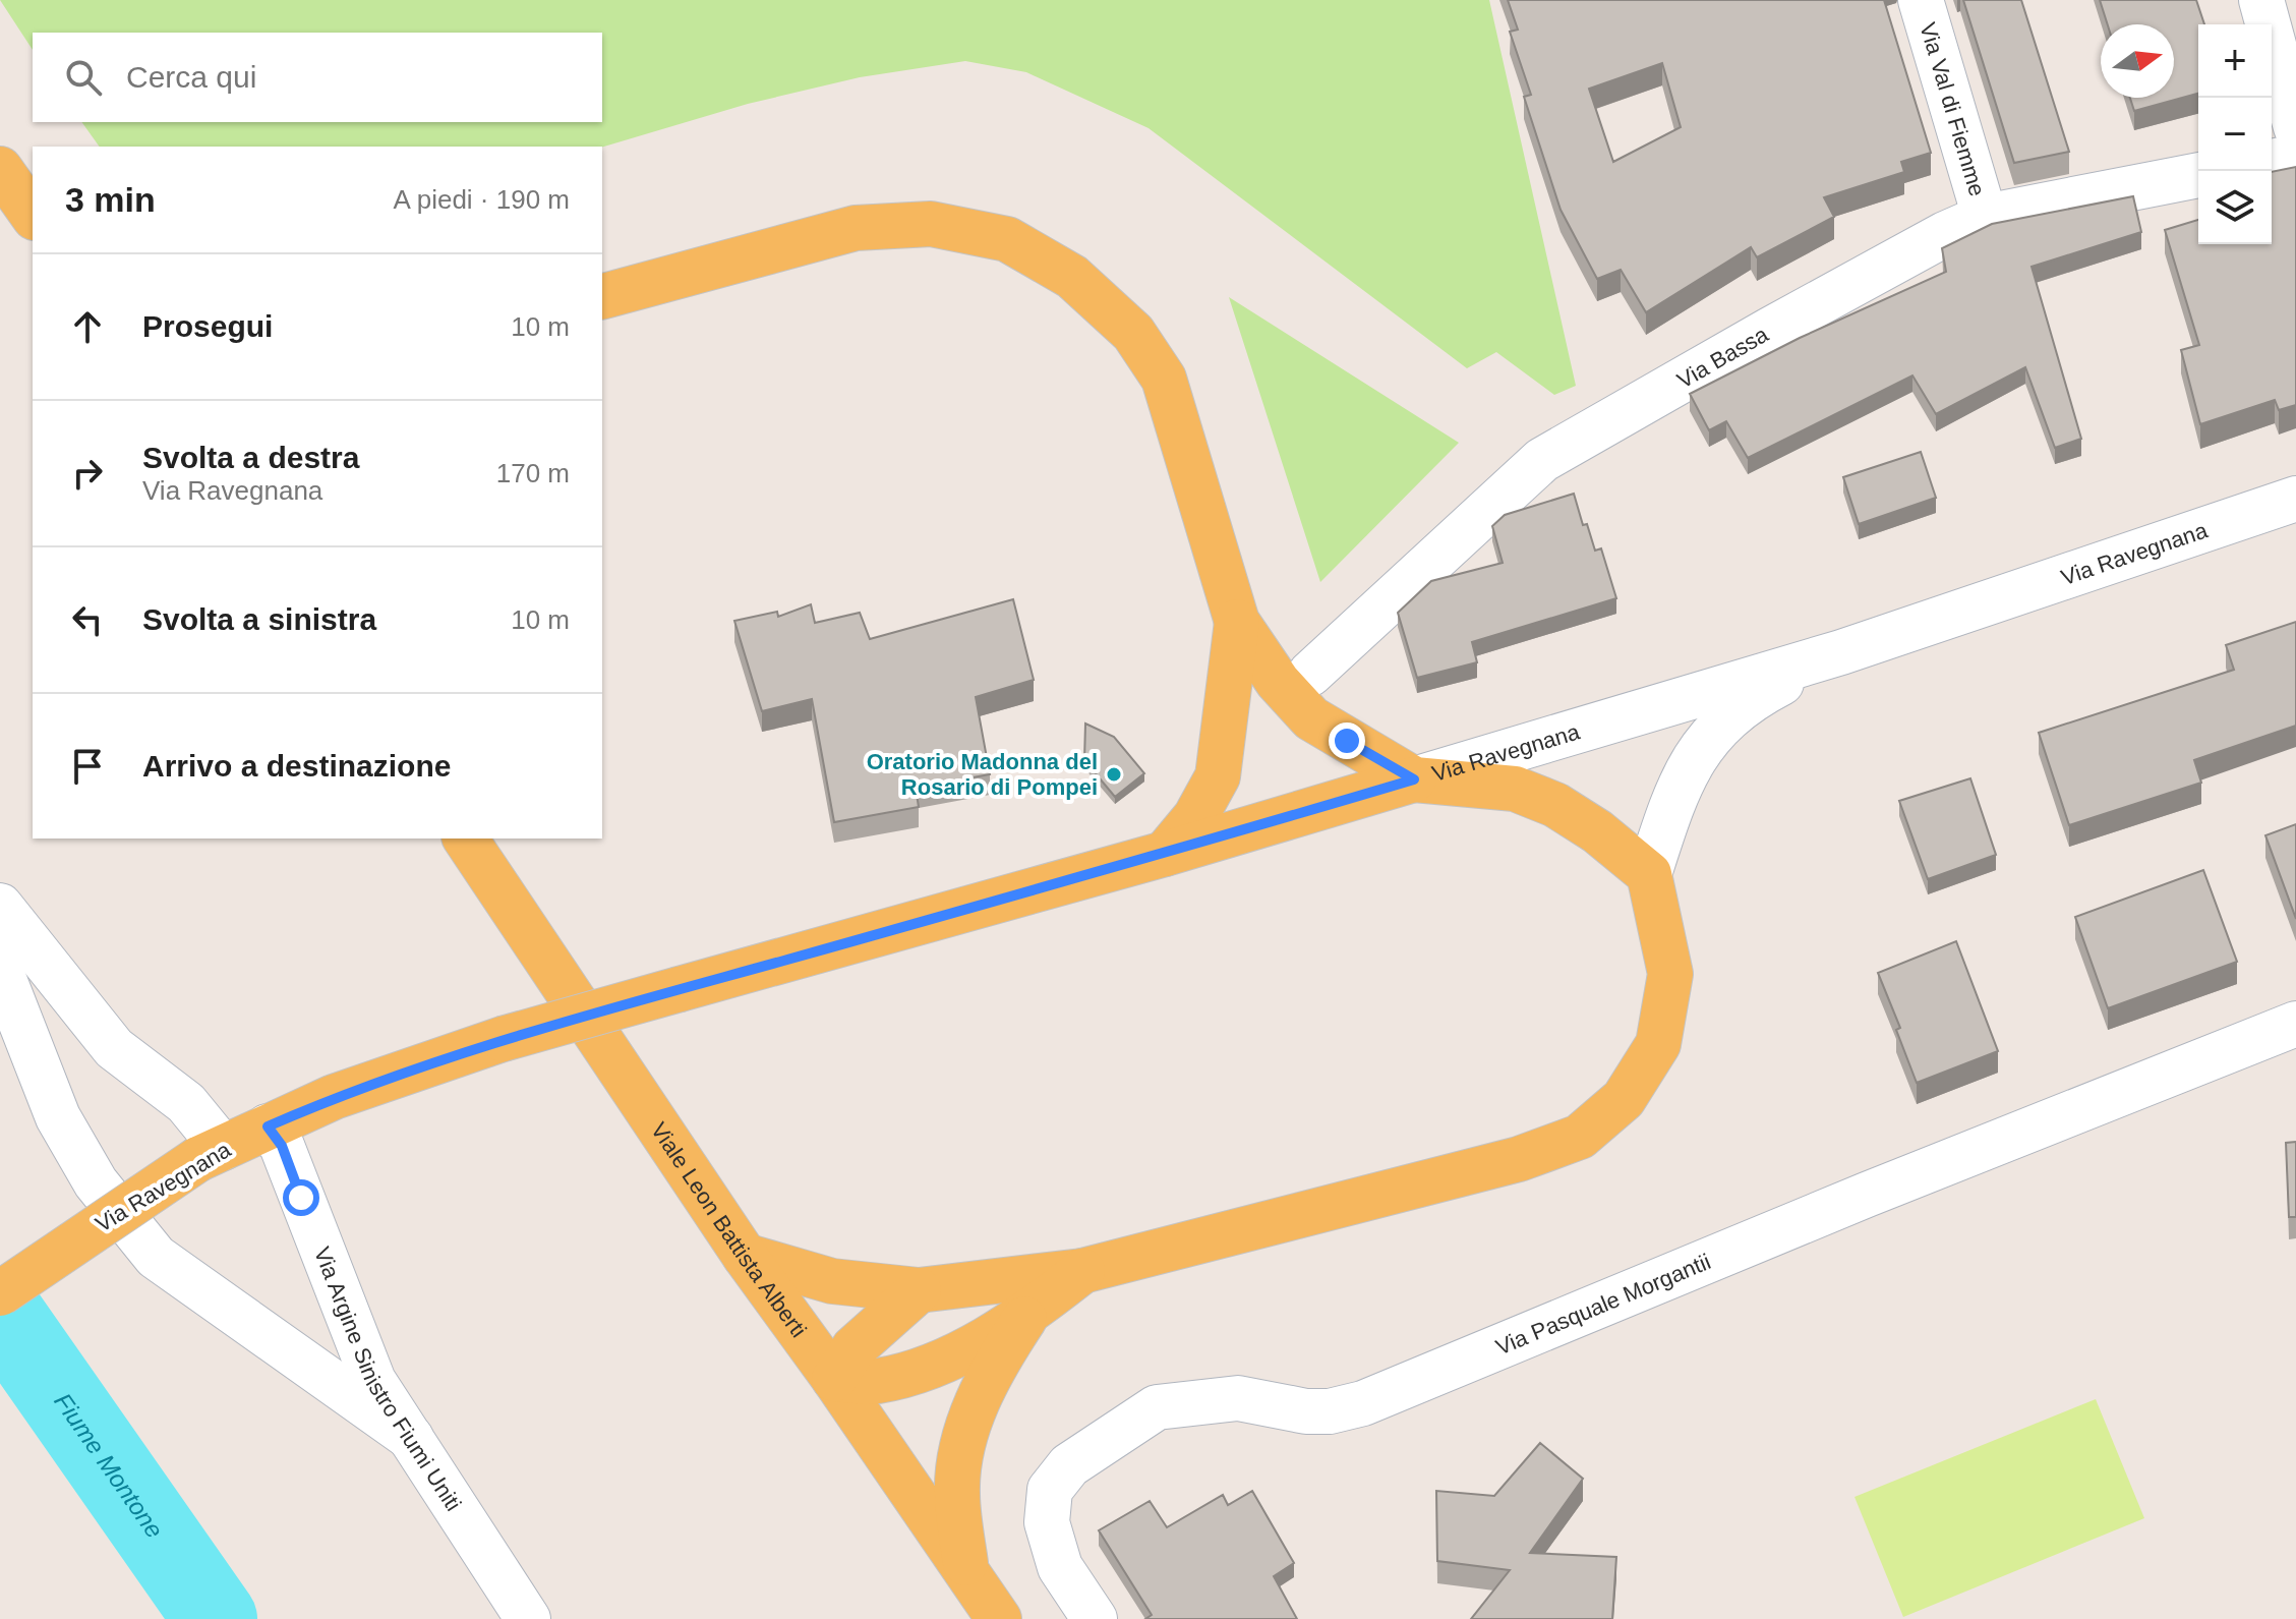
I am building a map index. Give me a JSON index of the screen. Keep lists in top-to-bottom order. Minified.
{"streets":{"main road":["Via Ravegnana","Viale Leon Battista Alberti"],"street":["Via Val di Fiemme","Via Bassa","Via Pasquale Morgantii","Via Argine Sinistro Fiumi Uniti"]},"crossings":[["Via Val di Fiemme","Via Bassa"],["Via Ravegnana","Via Argine Sinistro Fiumi Uniti"]],"water":["Fiume Montone"],"places":["Oratorio Madonna del Rosario di Pompei"],"north":"right","page":{"map_buttons":["+","−"],"search":"Cerca qui","heading":["3 min","A piedi · 190 m"],"list":[["Prosegui","10 m"],["Svolta a destra","Via Ravegnana","170 m"],["Svolta a sinistra","10 m"],"Arrivo a destinazione"]}}
